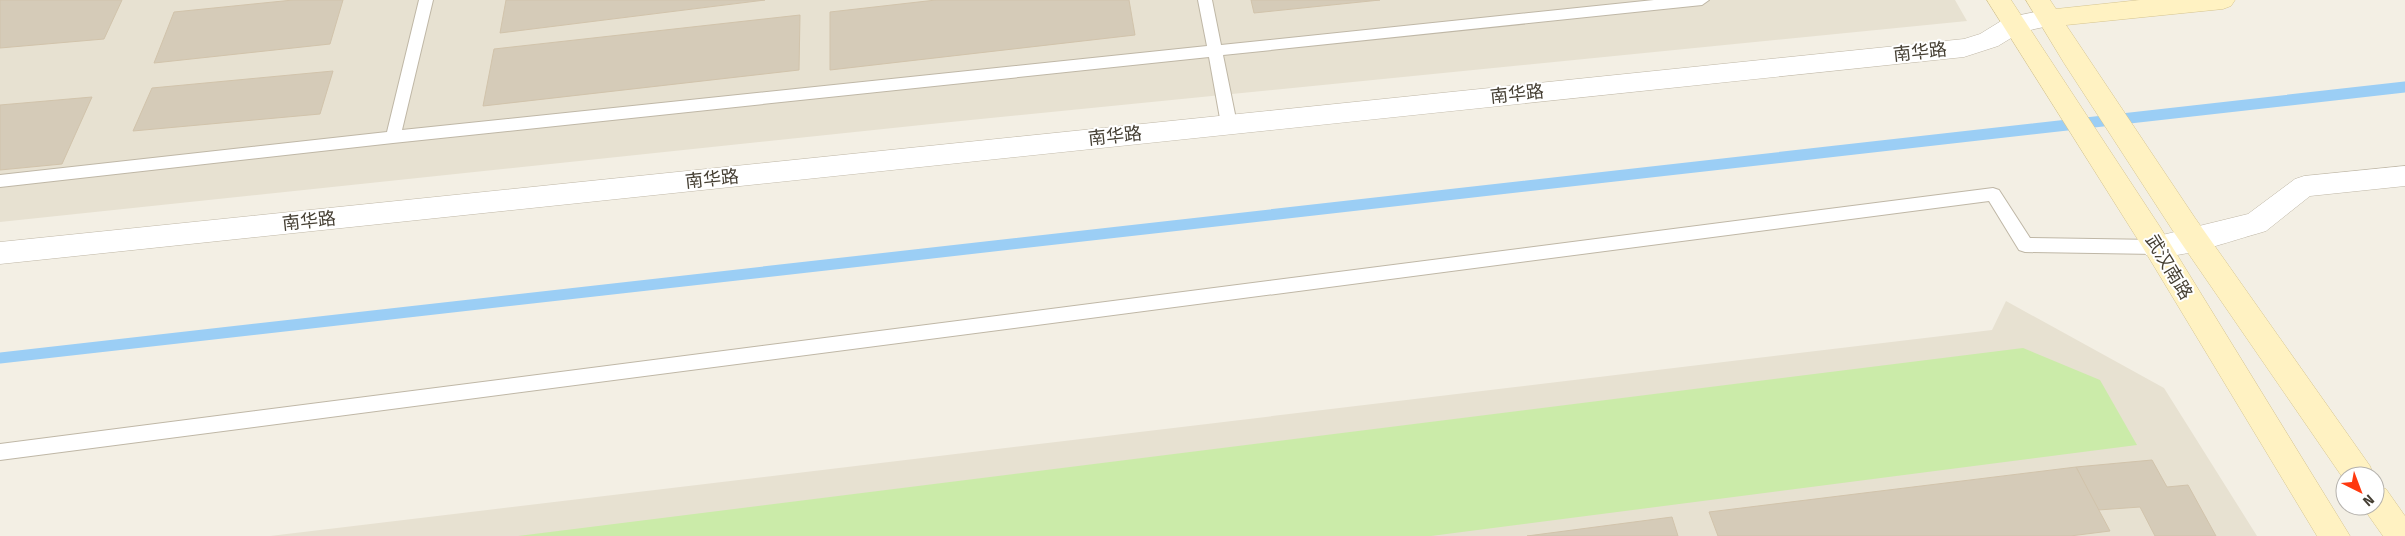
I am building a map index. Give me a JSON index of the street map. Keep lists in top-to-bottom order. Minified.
{"streets":{"main road":["南华路","武汉南路"]},"crossings":[["南华路","武汉南路"]],"north":"bottom right"}
